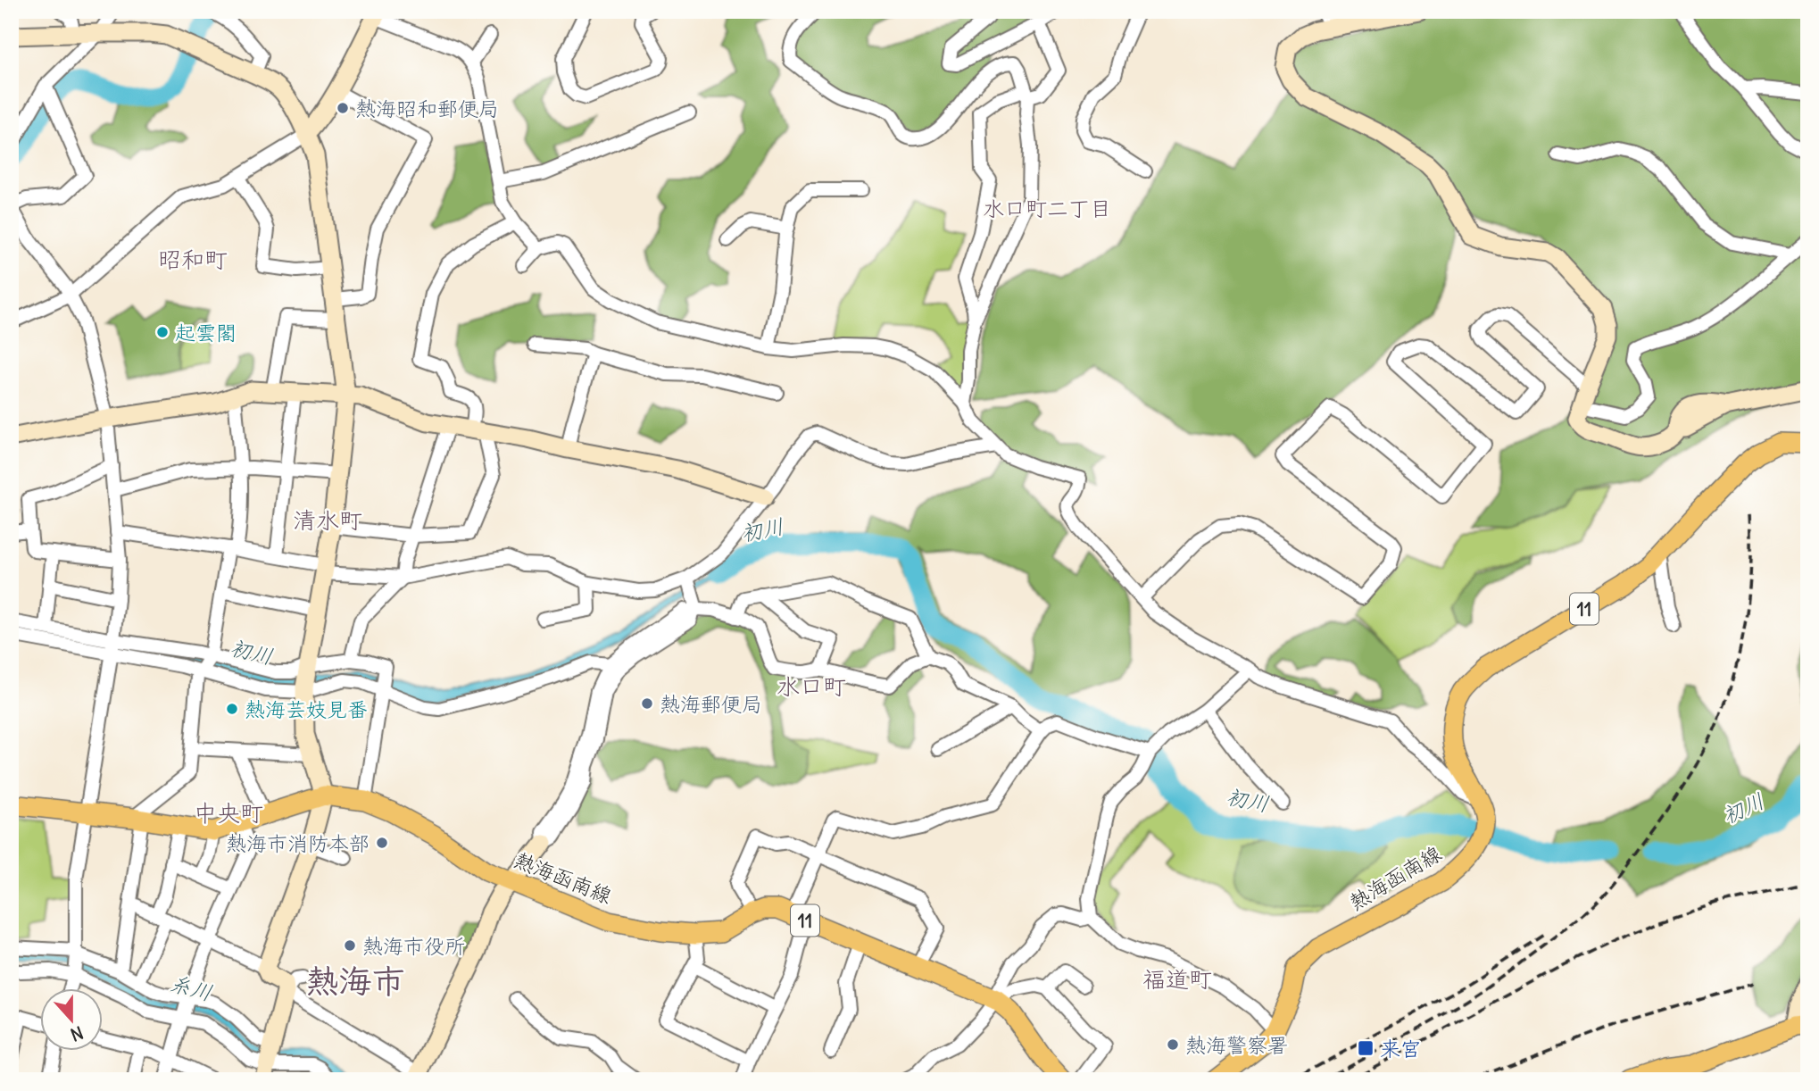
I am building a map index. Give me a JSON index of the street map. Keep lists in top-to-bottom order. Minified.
{"streets":{"main road":["11","熱海函南線"]},"districts":["水口町二丁目","昭和町","清水町","水口町","中央町","福道町","熱海市"],"water":["初川","糸川"],"places":{"other":["熱海昭和郵便局","起雲閣","熱海郵便局","熱海芸妓見番","熱海市消防本部","熱海市役所","熱海警察署"],"transit":["来宮"]},"north":"bottom"}
